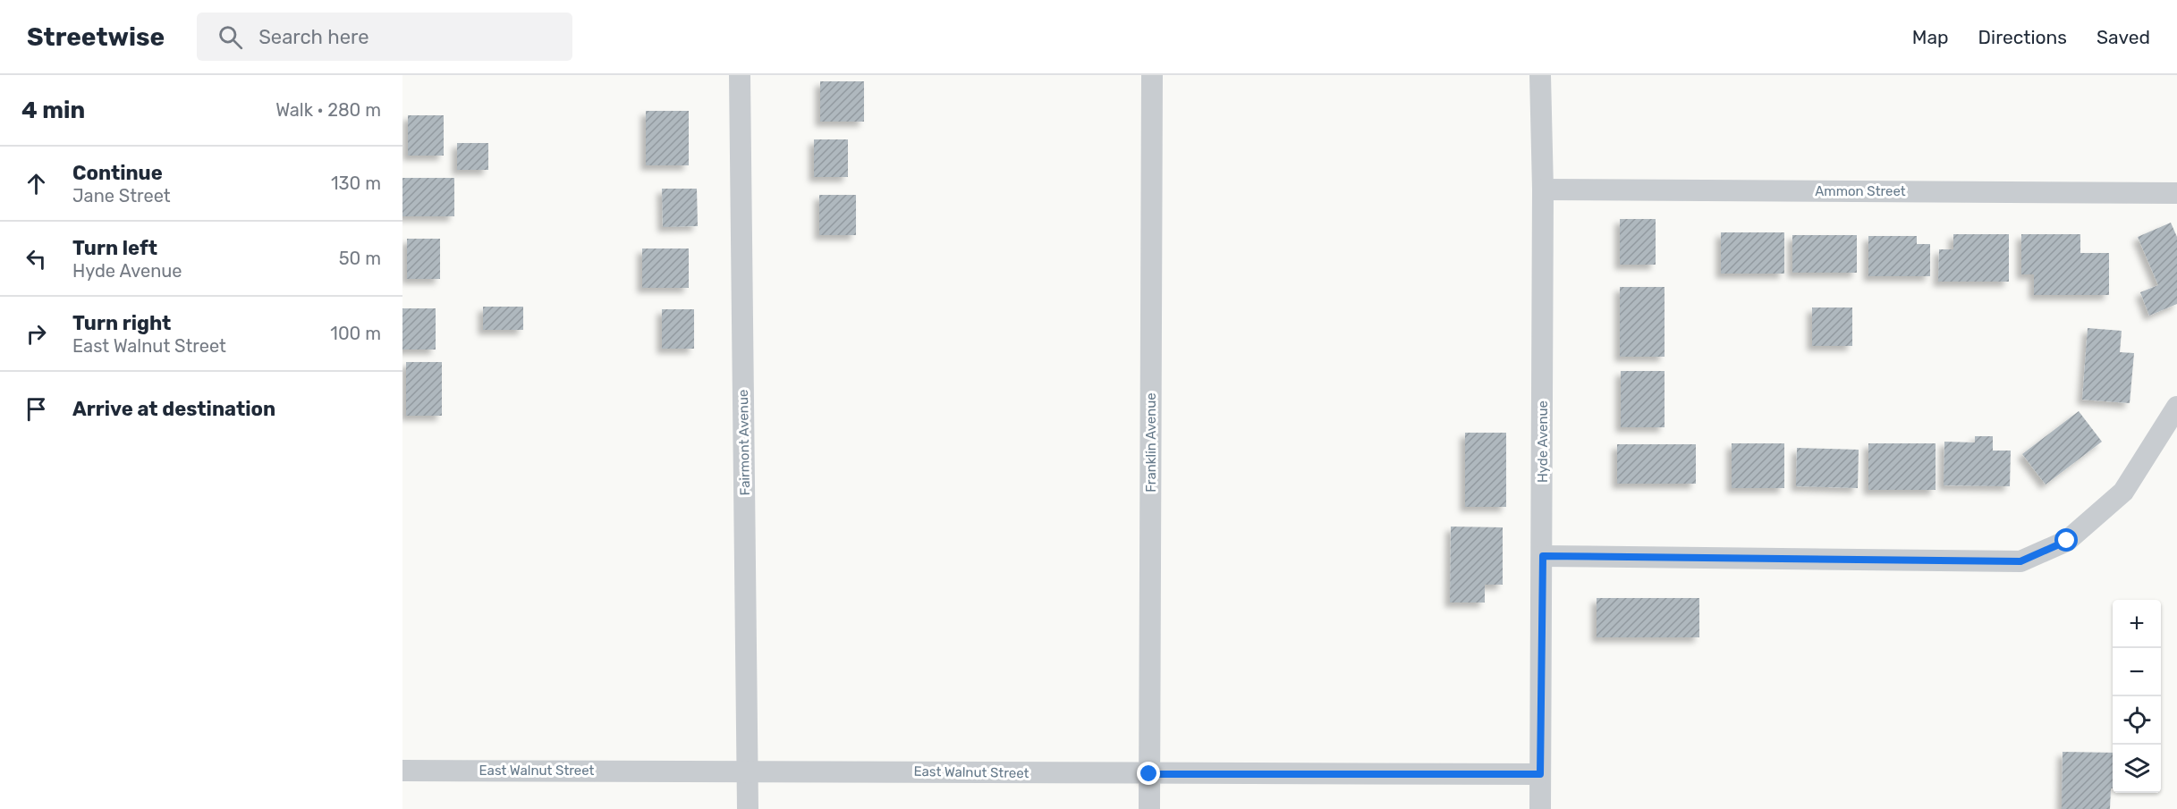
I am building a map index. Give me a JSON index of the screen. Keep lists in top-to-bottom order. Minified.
{"streets":{"street":["Ammon Street","Hyde Avenue","Fairmont Avenue","Franklin Avenue","East Walnut Street"]},"crossings":[["Ammon Street","Hyde Avenue"],["Hyde Avenue","East Walnut Street"],["Fairmont Avenue","East Walnut Street"],["Franklin Avenue","East Walnut Street"]],"page":{"header":"Streetwise","search":"Search here","nav":["Map","Directions","Saved"],"heading":["4 min","Walk · 280 m"],"list":[["Continue","Jane Street","130 m"],["Turn left","Hyde Avenue","50 m"],["Turn right","East Walnut Street","100 m"],"Arrive at destination"],"map_buttons":["+","−"]}}
